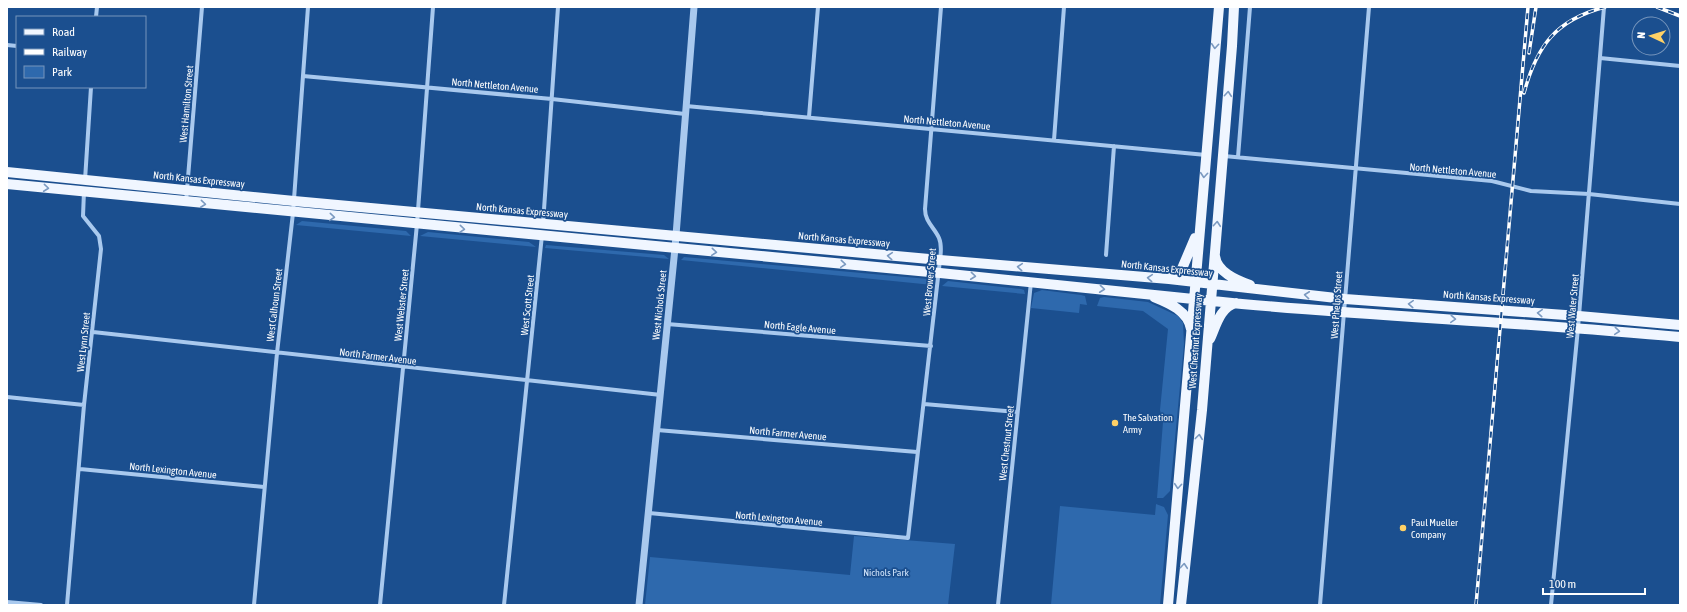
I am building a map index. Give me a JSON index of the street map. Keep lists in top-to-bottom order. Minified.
{"streets":{"main road":["North Kansas Expressway","West Chestnut Expressway"],"street":["North Nettleton Avenue","West Hamilton Street","West Brower Street","West Calhoun Street","West Webster Street","West Scott Street","West Nichols Street","West Phelps Street","West Water Street","North Eagle Avenue","West Lynn Street","North Farmer Avenue","West Chestnut Street","North Lexington Avenue"]},"crossings":[["North Nettleton Avenue","West Brower Street"],["North Nettleton Avenue","West Calhoun Street"],["North Nettleton Avenue","West Webster Street"],["North Nettleton Avenue","West Scott Street"],["North Nettleton Avenue","West Nichols Street"],["North Nettleton Avenue","West Phelps Street"],["North Nettleton Avenue","West Water Street"],["North Nettleton Avenue","West Chestnut Expressway"],["West Hamilton Street","North Kansas Expressway"],["North Kansas Expressway","West Brower Street"],["North Kansas Expressway","West Calhoun Street"],["North Kansas Expressway","West Webster Street"],["North Kansas Expressway","West Scott Street"],["North Kansas Expressway","West Nichols Street"],["North Kansas Expressway","West Phelps Street"],["North Kansas Expressway","West Water Street"],["North Kansas Expressway","West Chestnut Expressway"],["North Kansas Expressway","West Lynn Street"],["West Brower Street","North Eagle Avenue"],["West Brower Street","North Farmer Avenue"],["West Brower Street","North Lexington Avenue"],["West Calhoun Street","North Farmer Avenue"],["West Calhoun Street","North Lexington Avenue"],["West Webster Street","North Farmer Avenue"],["West Scott Street","North Farmer Avenue"],["West Nichols Street","North Eagle Avenue"],["West Nichols Street","North Farmer Avenue"],["West Nichols Street","North Lexington Avenue"],["West Lynn Street","North Farmer Avenue"],["West Lynn Street","North Lexington Avenue"]],"parks":["Nichols Park"],"places":["The Salvation Army","Paul Mueller Company"],"legend":["Road","Railway","Park"],"scale_bar":"100 m","north":"left"}
